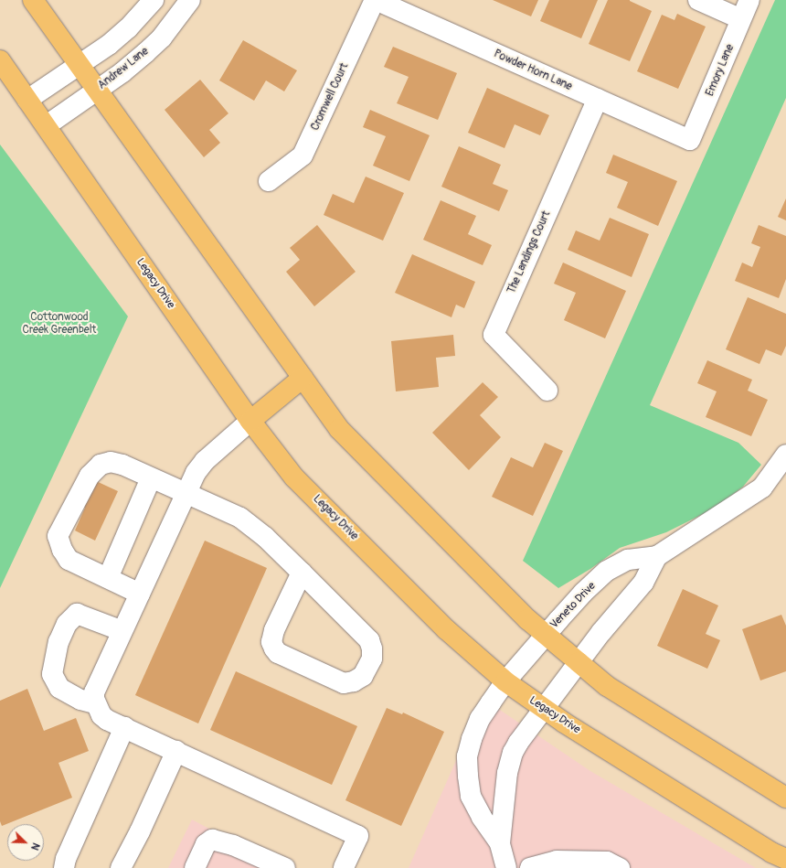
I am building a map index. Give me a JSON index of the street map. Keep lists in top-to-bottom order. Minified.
{"streets":{"main road":["Legacy Drive"],"street":["Andrew Lane","Powder Horn Lane","Emory Lane","Cromwell Court","The Landings Court","Veneto Drive"]},"crossings":[["Andrew Lane","Legacy Drive"],["Powder Horn Lane","Emory Lane"],["Powder Horn Lane","Cromwell Court"],["Powder Horn Lane","The Landings Court"],["Legacy Drive","Veneto Drive"]],"parks":["Cottonwood Creek Greenbelt"],"north":"bottom right"}
